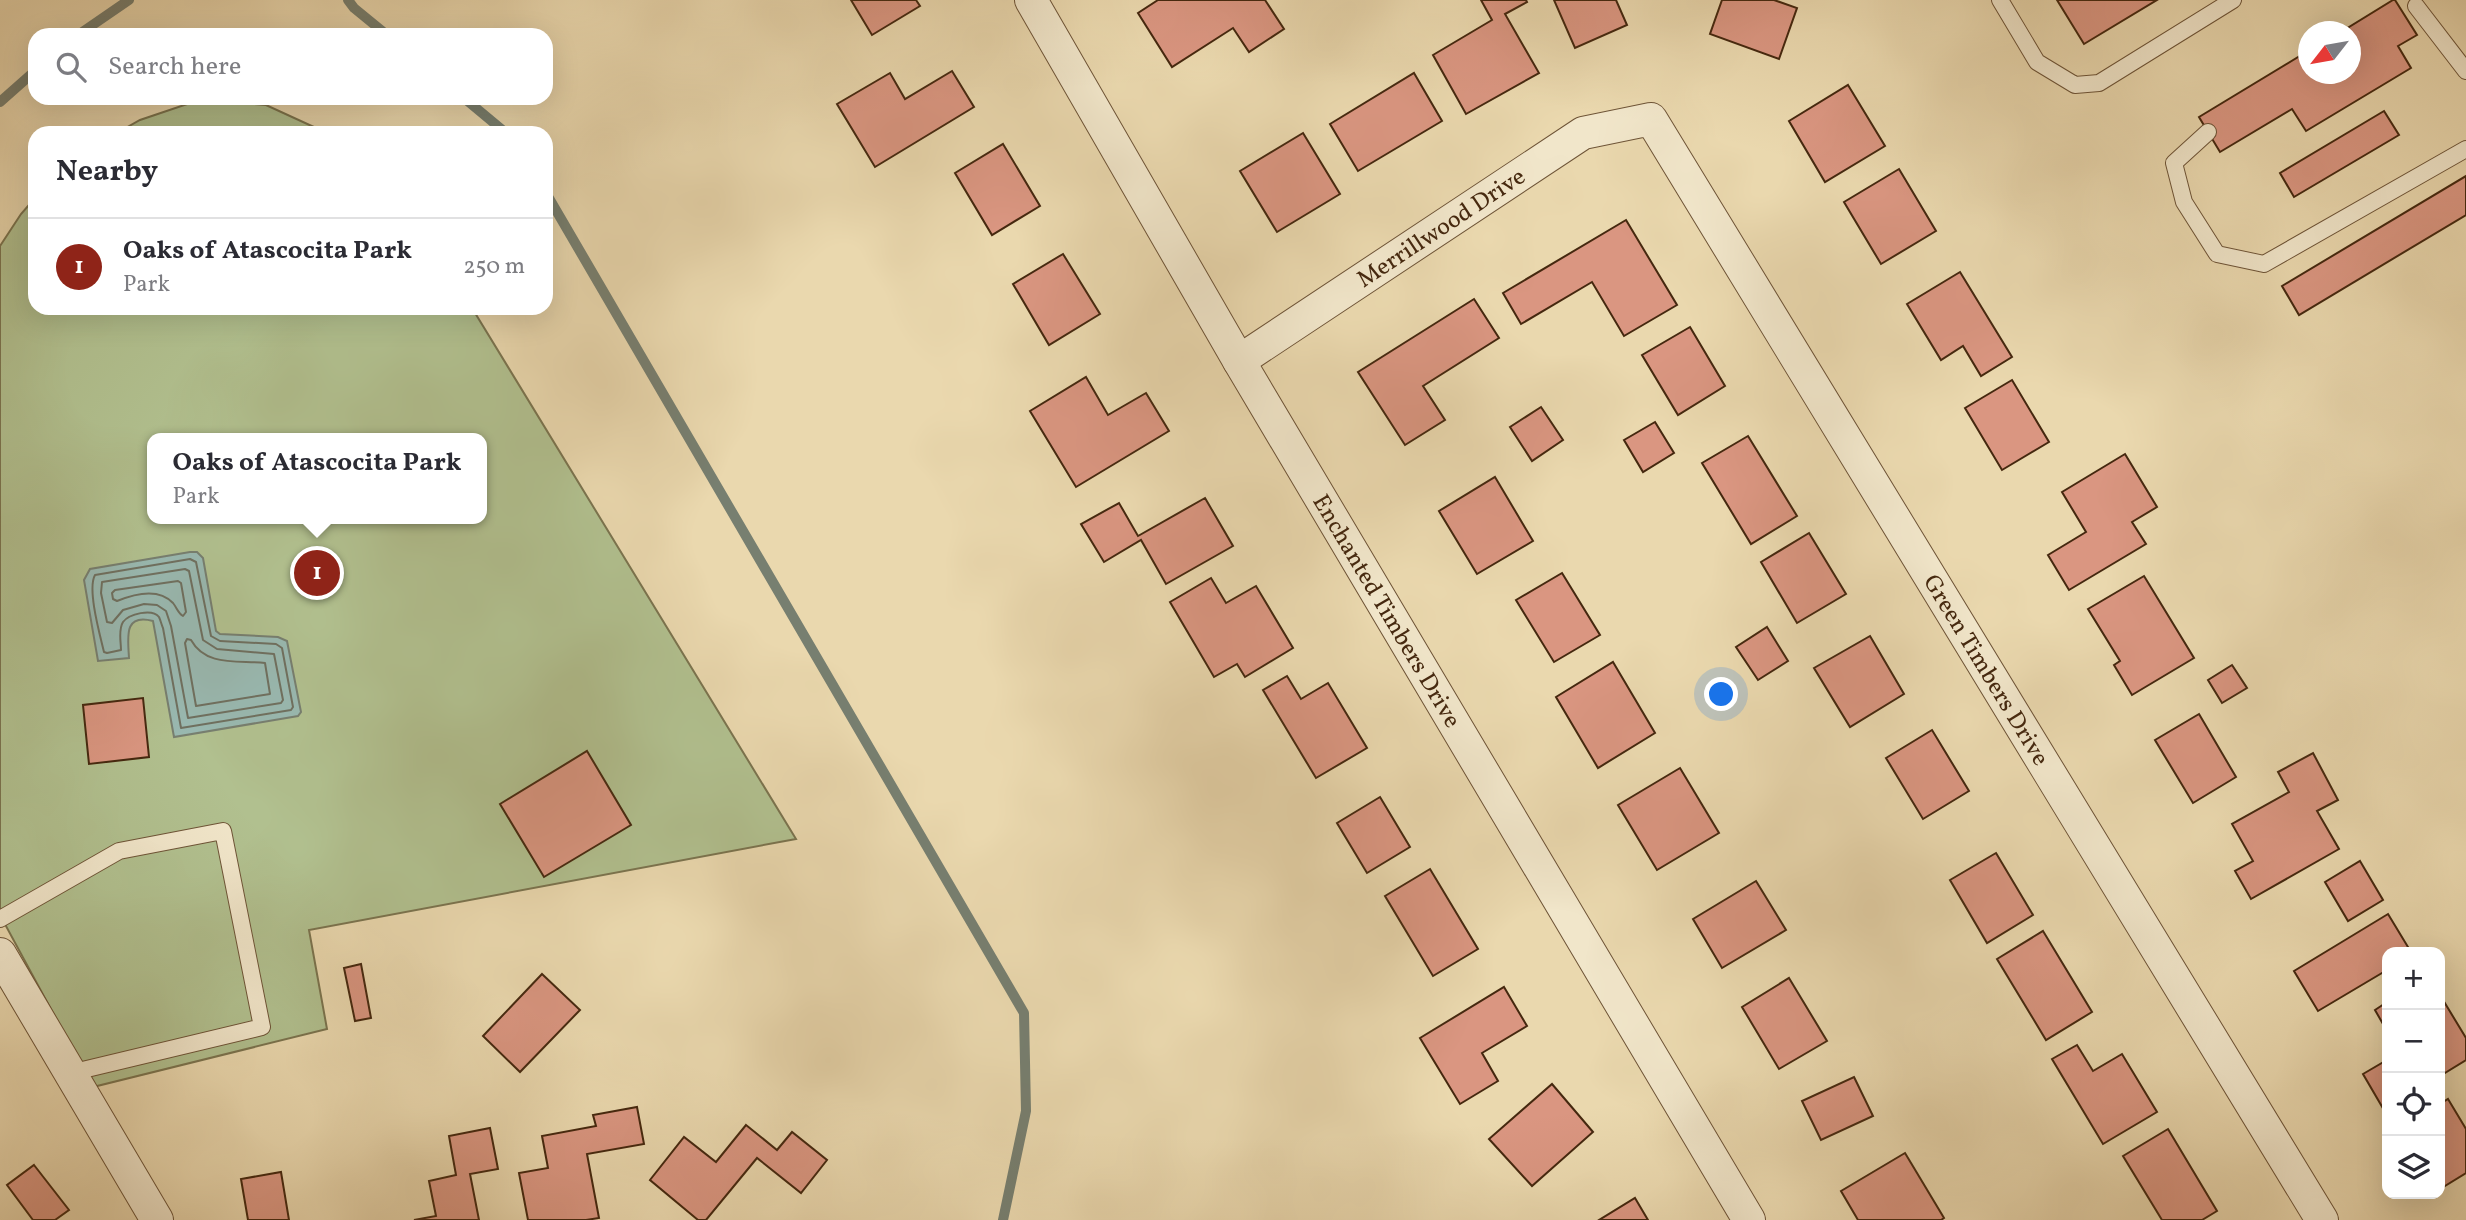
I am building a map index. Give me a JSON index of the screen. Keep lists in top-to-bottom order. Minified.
{"streets":{"street":["Merrillwood Drive","Enchanted Timbers Drive","Green Timbers Drive"]},"crossings":[["Merrillwood Drive","Enchanted Timbers Drive"],["Merrillwood Drive","Green Timbers Drive"]],"north":"bottom left","page":{"search":"Search here","heading":"Nearby","list":[{"mark":"1","name":"Oaks of Atascocita Park","note":"Park","value":"250 m"}],"popup":["Oaks of Atascocita Park","Park"],"pins":"1","map_buttons":["+","−"]}}
